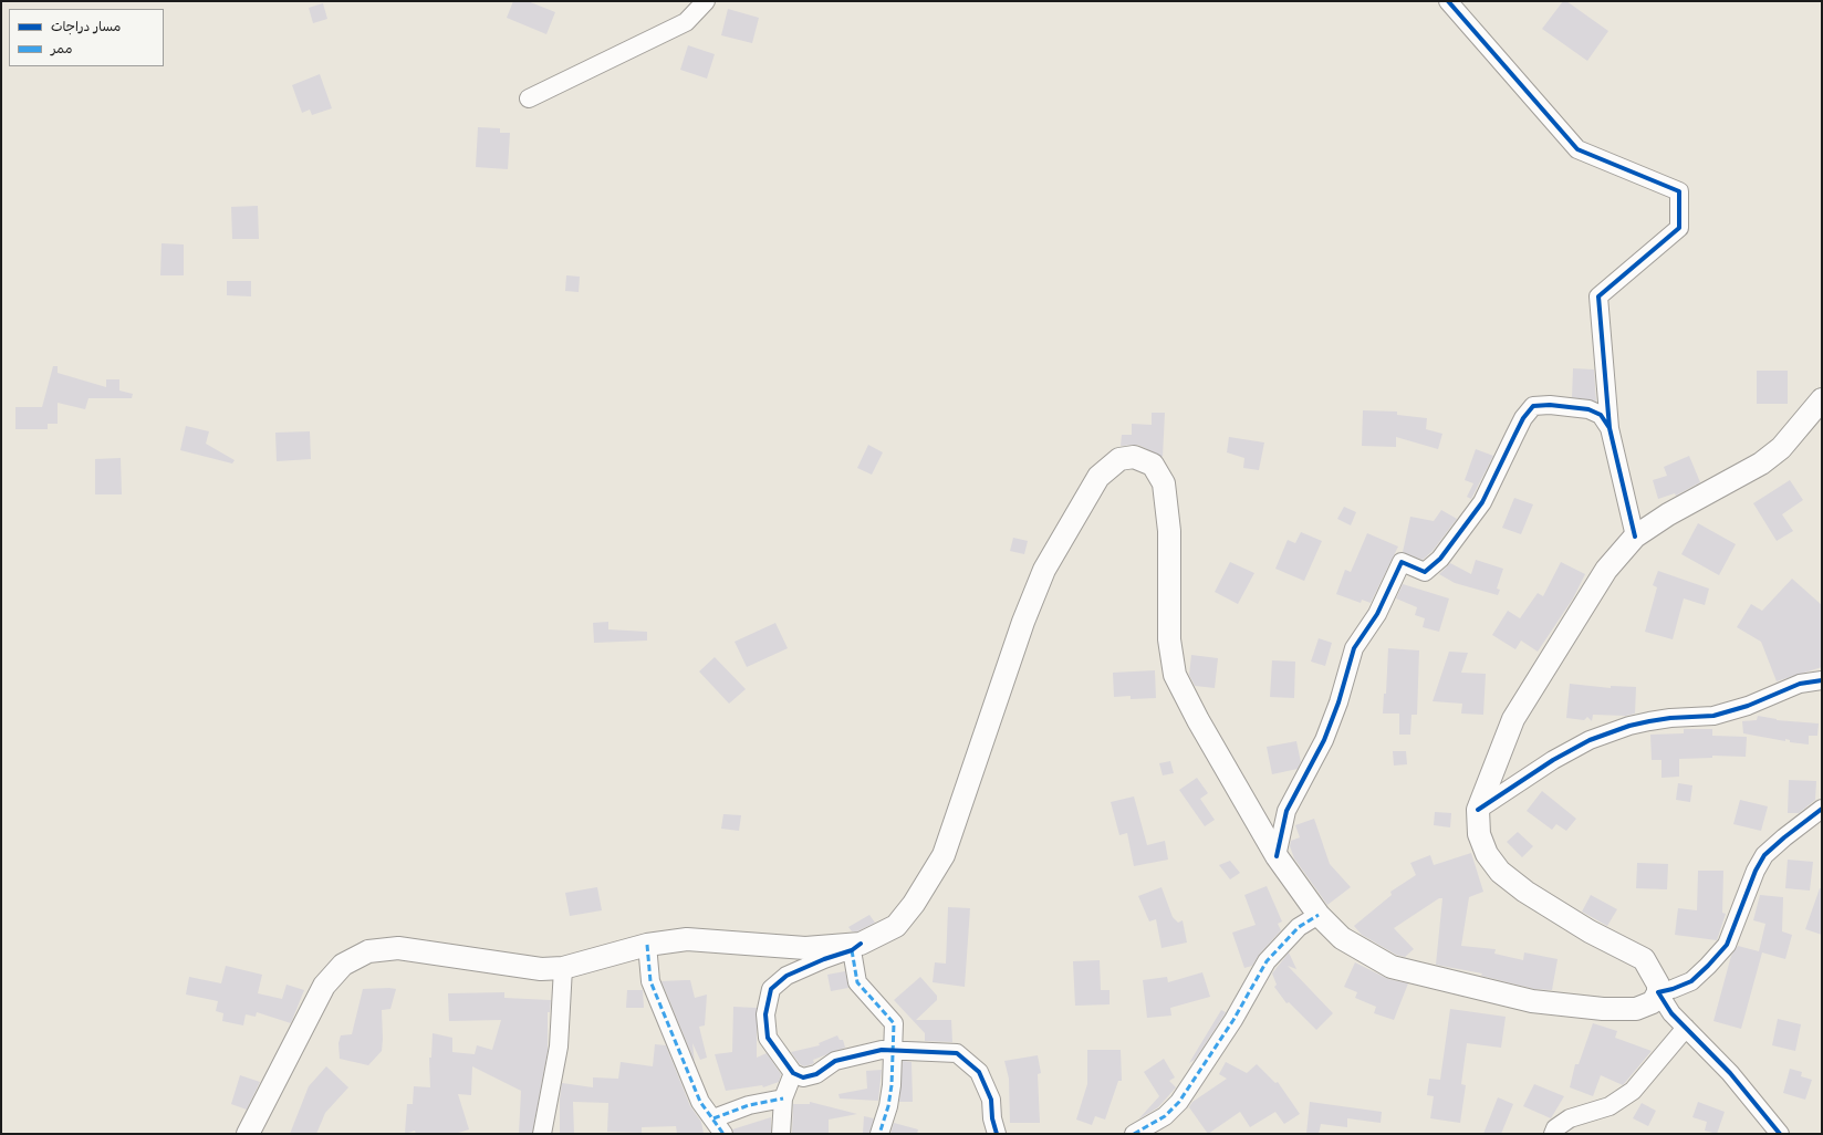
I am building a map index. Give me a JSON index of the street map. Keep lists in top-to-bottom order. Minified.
{"legend":["مسار دراجات","ممر"]}
